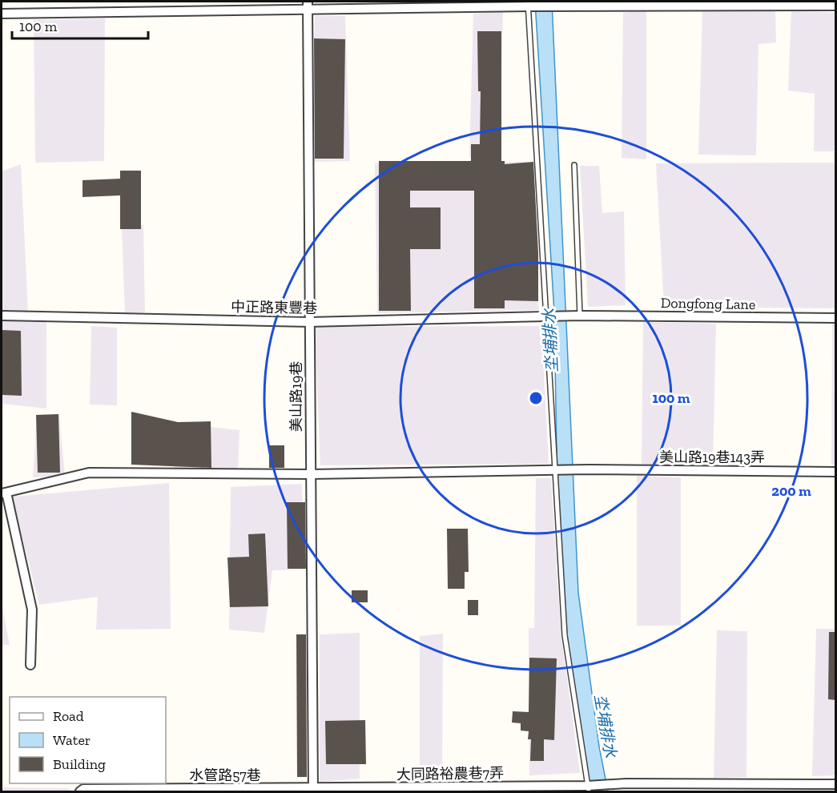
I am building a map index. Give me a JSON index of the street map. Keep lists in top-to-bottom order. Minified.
{"streets":{"street":["Dongfong Lane","中正路東豐巷","美山路19巷","美山路19巷143弄","大同路裕農巷7弄","水管路57巷"]},"crossings":[["Dongfong Lane","中正路東豐巷"],["中正路東豐巷","美山路19巷"],["美山路19巷","大同路裕農巷7弄"],["美山路19巷","水管路57巷"],["大同路裕農巷7弄","水管路57巷"]],"water":["坔埔排水"],"legend":["Road","Water","Building"],"scale_bar":"100 m","rings":["100 m","200 m"]}
